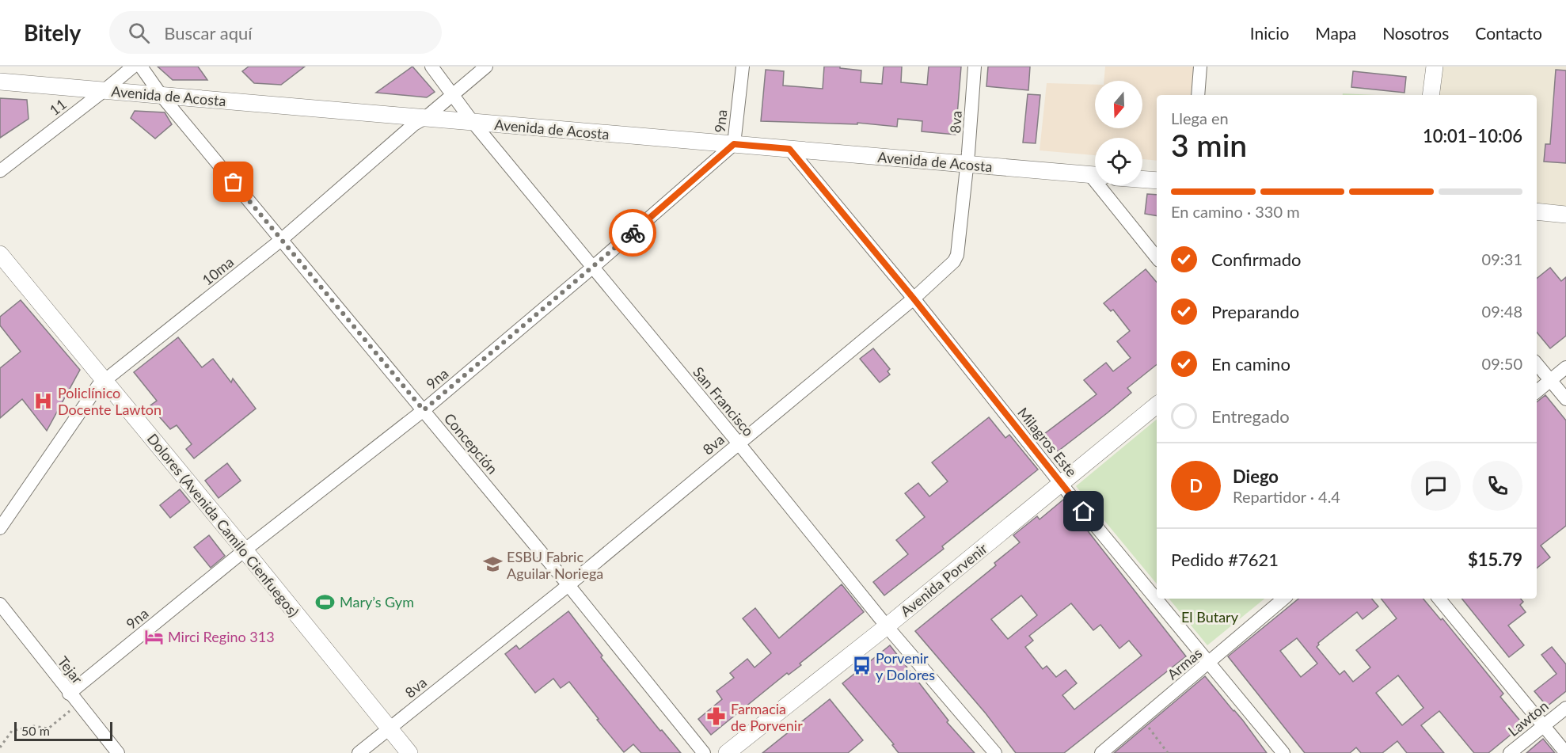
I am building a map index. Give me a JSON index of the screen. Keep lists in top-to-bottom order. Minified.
{"streets":{"main road":["Avenida de Acosta","Dolores (Avenida Camilo Cienfuegos)","Avenida Porvenir"],"street":["11","9na","8va","10ma","San Francisco","Milagros Este","Concepción","Armas","Tejar","Lawton"]},"crossings":[["Avenida de Acosta","11"],["Avenida de Acosta","9na"],["Avenida de Acosta","8va"],["Avenida de Acosta","10ma"],["Avenida de Acosta","San Francisco"],["Avenida de Acosta","Milagros Este"],["Avenida de Acosta","Concepción"],["9na","San Francisco"],["9na","Concepción"],["9na","Dolores (Avenida Camilo Cienfuegos)"],["9na","Tejar"],["8va","San Francisco"],["8va","Milagros Este"],["8va","Concepción"],["8va","Dolores (Avenida Camilo Cienfuegos)"],["10ma","San Francisco"],["10ma","Concepción"],["10ma","Dolores (Avenida Camilo Cienfuegos)"],["San Francisco","Avenida Porvenir"],["Milagros Este","Avenida Porvenir"],["Milagros Este","Armas"]],"parks":["El Butary"],"places":{"hospital":["Policlínico Docente Lawton"],"school or university":["ESBU Fabric Aguilar Noriega"],"sports":["Mary’s Gym"],"hotel":["Mirci Regino 313"],"bus stop":["Porvenir y Dolores"],"pharmacy":["Farmacia de Porvenir"]},"scale_bar":"50 m","north":"bottom","page":{"header":"Bitely","search":"Buscar aquí","nav":["Inicio","Mapa","Nosotros","Contacto"],"heading":["3 min","Llega en","10:01–10:06"],"panel":["Diego","Repartidor · 4.4","Pedido #7621","$15.79"],"bar":"En camino · 330 m","list":[["Confirmado","09:31"],["Preparando","09:48"],["En camino","09:50"],"Entregado"],"round":"D","scale":"50 m"}}
